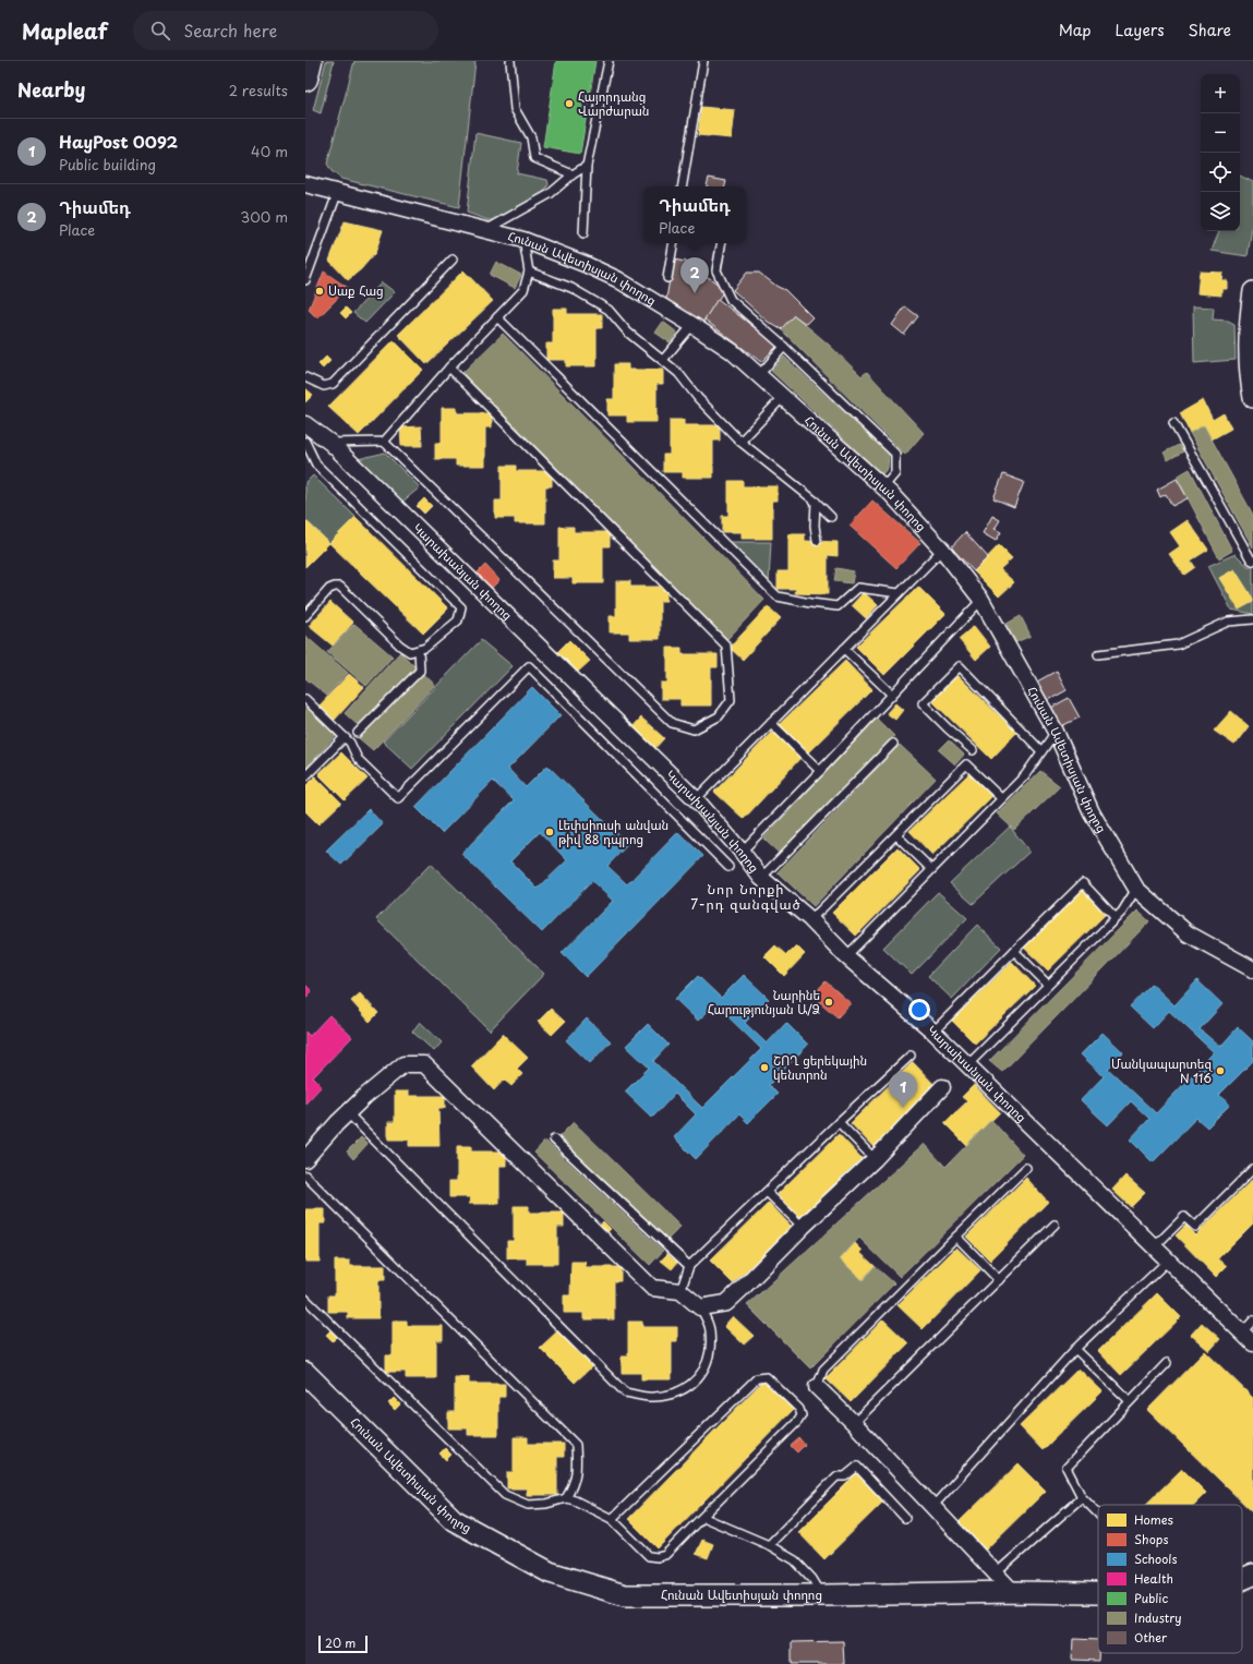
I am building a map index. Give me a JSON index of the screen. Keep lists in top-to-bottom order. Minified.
{"streets":{"main road":["Հունան Ավետիսյան փողոց"],"street":["Կարախանյան փողոց"]},"districts":["Նոր Նորքի 7-րդ զանգված"],"places":["Հայորդանց Վարժարան","Սաք Հաց","Լեփսիուսի անվան թիվ 88 դպրոց","Նարինե Հարությունյան Ա/Ձ","ՇՈՂ ցերեկային կենտրոն","Մանկապարտեզ N 116"],"legend":["Homes","Shops","Schools","Health","Public","Industry","Other"],"scale_bar":"20 m","page":{"header":"Mapleaf","search":"Search here","nav":["Map","Layers","Share"],"heading":["Nearby","2 results"],"map_buttons":["+","−"],"list":[{"mark":"1","name":"HayPost 0092","note":"Public building","value":"40 m"},{"mark":"2","name":"Դիամեդ","note":"Place","value":"300 m"}],"popup":["Դիամեդ","Place"],"pins":["2","1"],"scale":"20 m"}}
